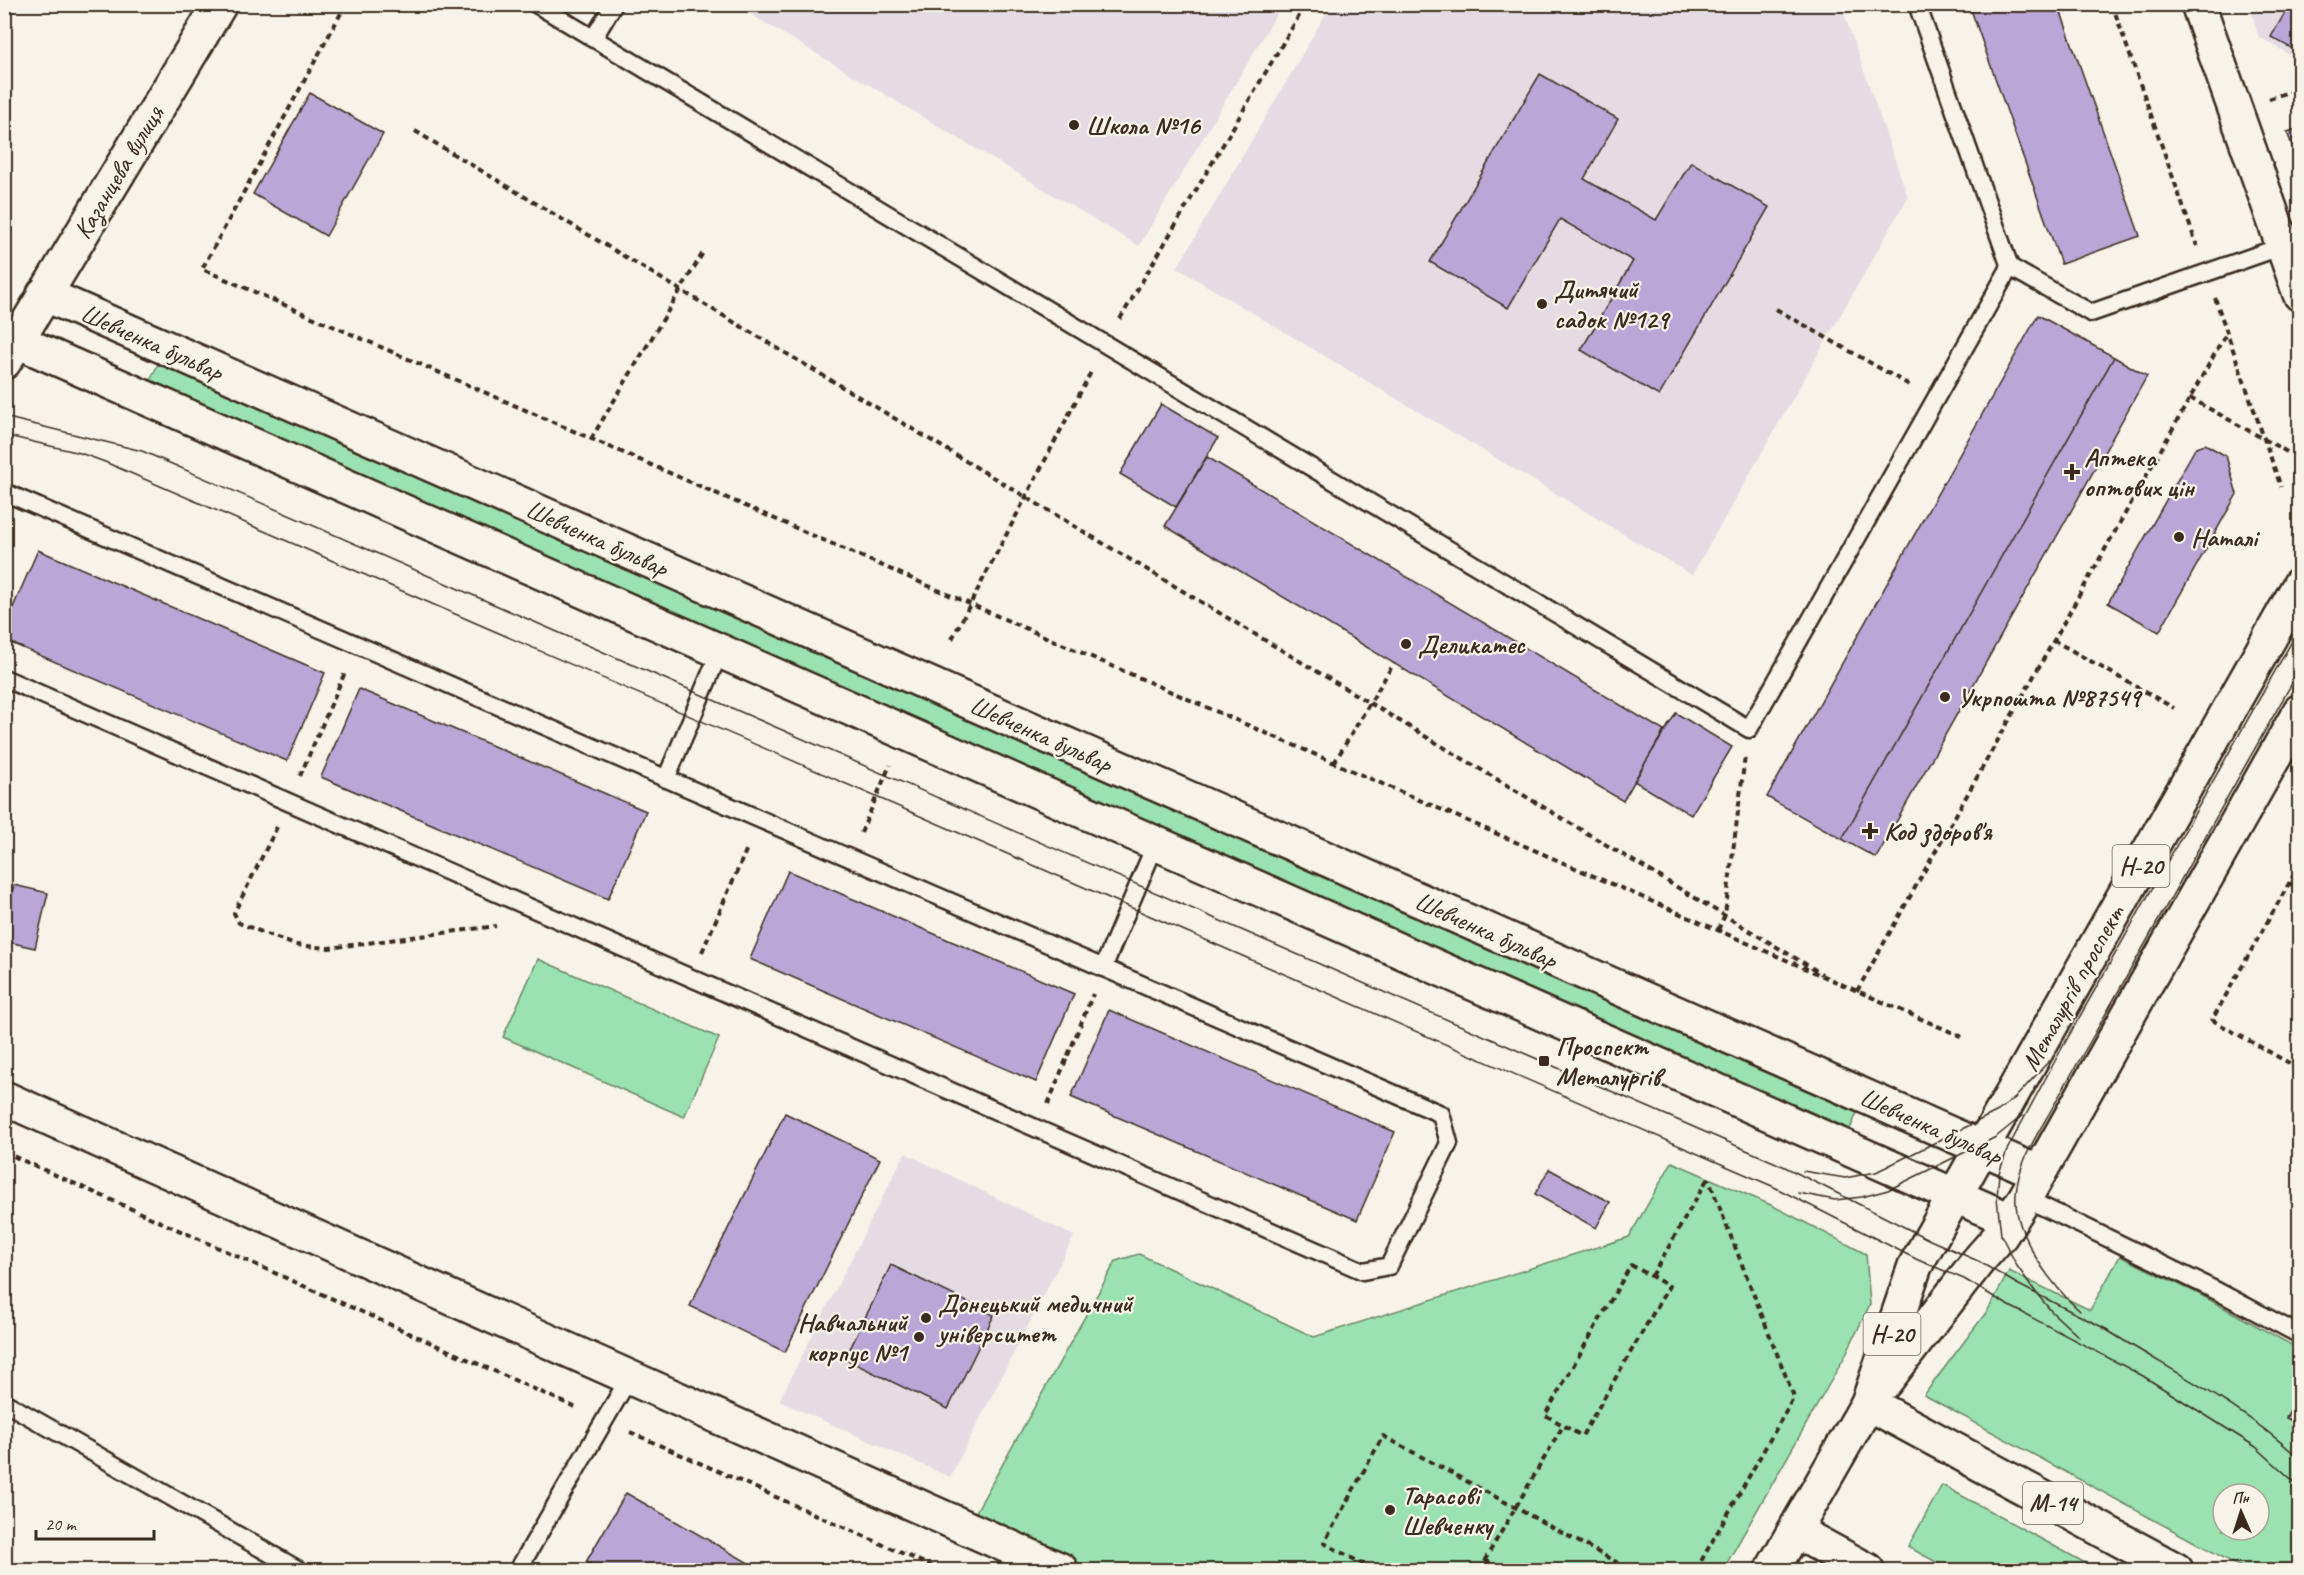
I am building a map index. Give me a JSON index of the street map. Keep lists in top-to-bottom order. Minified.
{"streets":{"main road":["Казанцева вулиця","Шевченка бульвар","Н-20","Металургів проспект","М-14"]},"crossings":[["Казанцева вулиця","Шевченка бульвар"],["Шевченка бульвар","Металургів проспект"],["Металургів проспект","М-14"]],"places":{"other":["Школа №16","Дитячий садок №129","Наталі","Деликатес","Укрпошта №87549","Донецький медичний університет","Навчальний корпус №1","Тарасові Шевченку"],"health":["Аптека оптових цін","Код здоров'я"],"transit":["Проспект Металургів"]},"scale_bar":"20 m","north":"top"}
